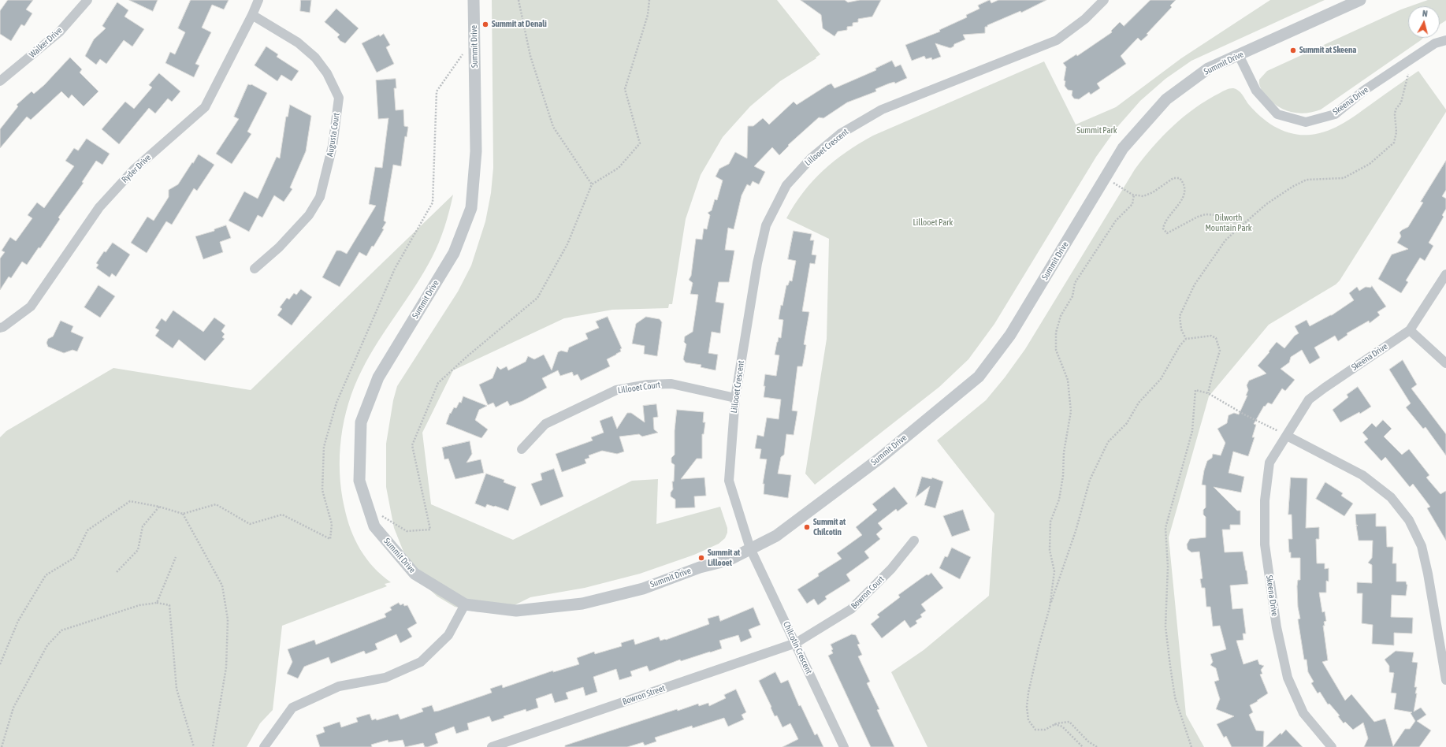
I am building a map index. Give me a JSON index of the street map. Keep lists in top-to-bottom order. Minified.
{"streets":{"street":["Walker Drive","Summit Drive","Skeena Drive","Augusta Court","Lillooet Crescent","Ryder Drive","Lillooet Court","Bowron Court","Chilcotin Crescent","Bowron Street"]},"crossings":[["Summit Drive","Skeena Drive"],["Summit Drive","Lillooet Crescent"],["Summit Drive","Chilcotin Crescent"],["Augusta Court","Ryder Drive"],["Lillooet Crescent","Lillooet Court"],["Lillooet Crescent","Chilcotin Crescent"],["Bowron Court","Chilcotin Crescent"],["Bowron Court","Bowron Street"],["Chilcotin Crescent","Bowron Street"]],"parks":["Summit Park","Dilworth Mountain Park","Lillooet Park"],"places":["Summit at Denali","Summit at Skeena","Summit at Chilcotin","Summit at Lillooet"],"north":"top"}
